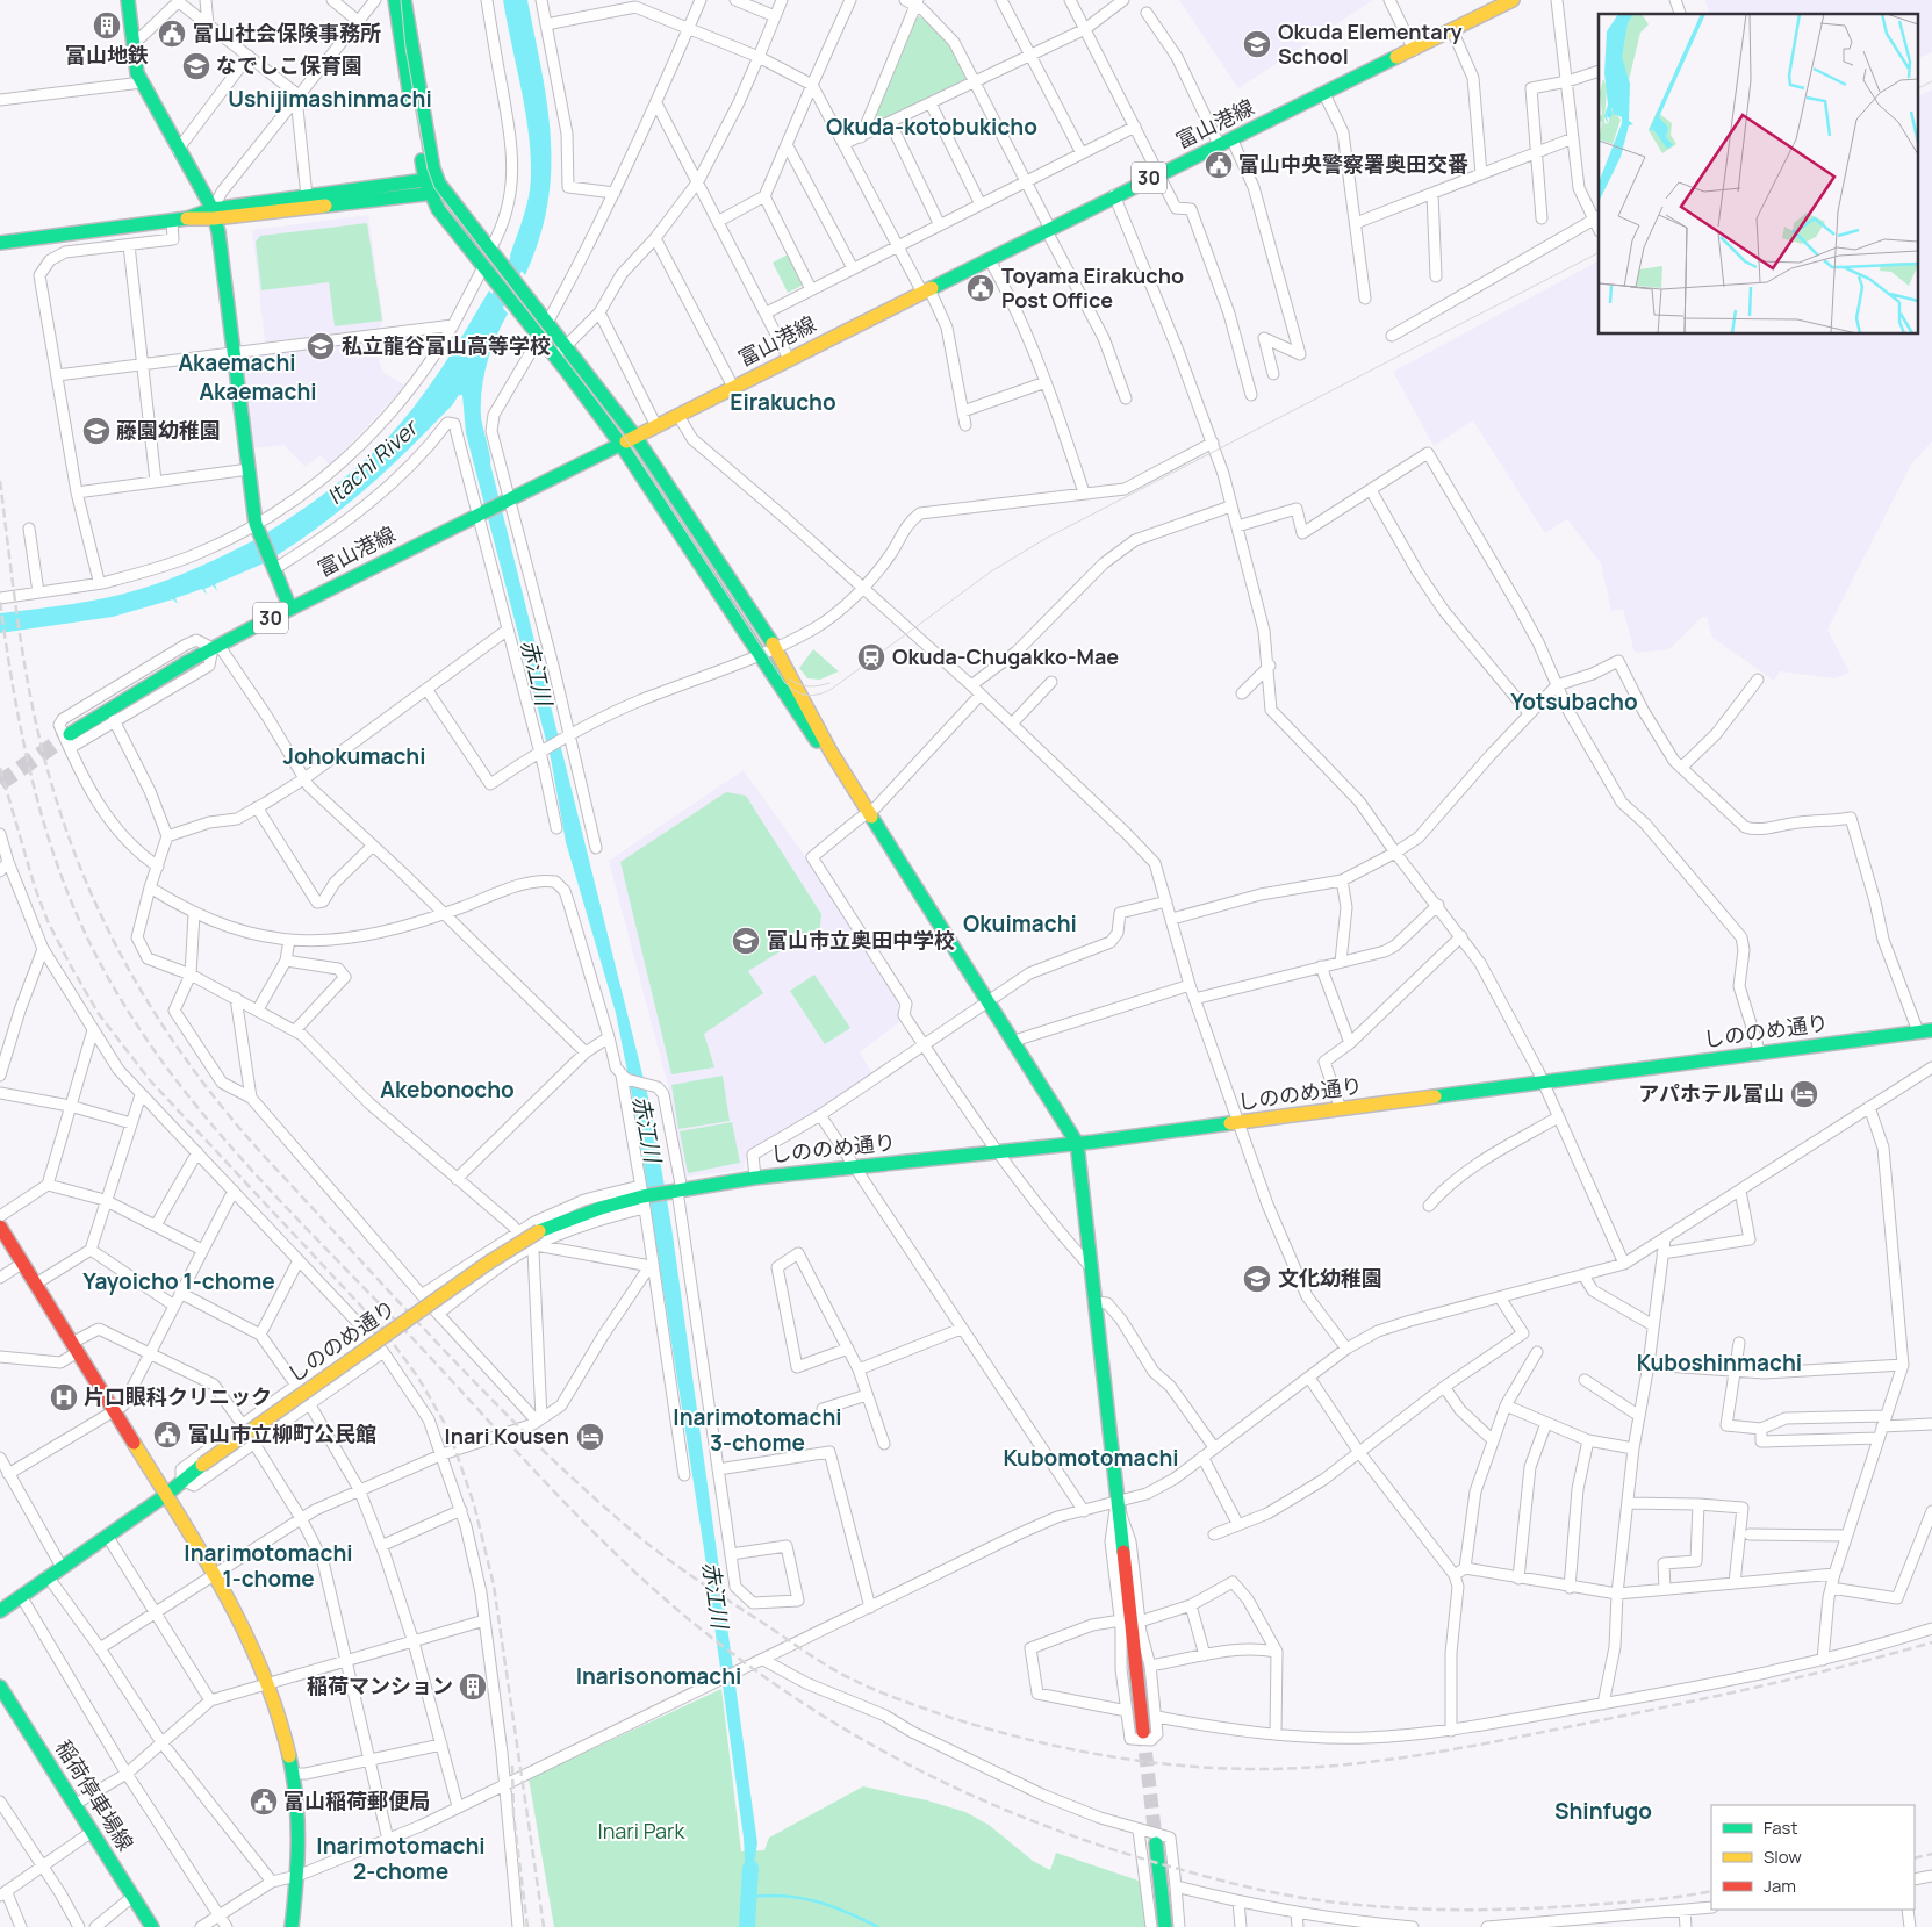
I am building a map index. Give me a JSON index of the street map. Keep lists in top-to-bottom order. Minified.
{"streets":{"street":["富山港線","30","しののめ通り","稲荷停車場線"]},"districts":["Ushijimashinmachi","Okuda-kotobukicho","Akaemachi","Akaemachi","Eirakucho","Yotsubacho","Johokumachi","Okuimachi","Akebonocho","Yayoicho 1-chome","Kuboshinmachi","Inarimotomachi 3-chome","Kubomotomachi","Inarimotomachi 1-chome","Inarisonomachi","Shinfugo","Inarimotomachi 2-chome"],"water":["Itachi River","赤江川"],"parks":["Inari Park"],"places":{"building":["富山地鉄","稲荷マンション"],"public building":["富山社会保険事務所","富山中央警察署奥田交番","Toyama Eirakucho Post Office","富山市立柳町公民館","富山稲荷郵便局"],"school or university":["Okuda Elementary School","なでしこ保育園","私立龍谷富山高等学校","藤園幼稚園","富山市立奥田中学校","文化幼稚園"],"station":["Okuda-Chugakko-Mae"],"hotel":["アパホテル富山","Inari Kousen"],"hospital":["片口眼科クリニック"]},"legend":["Fast","Slow","Jam"]}
